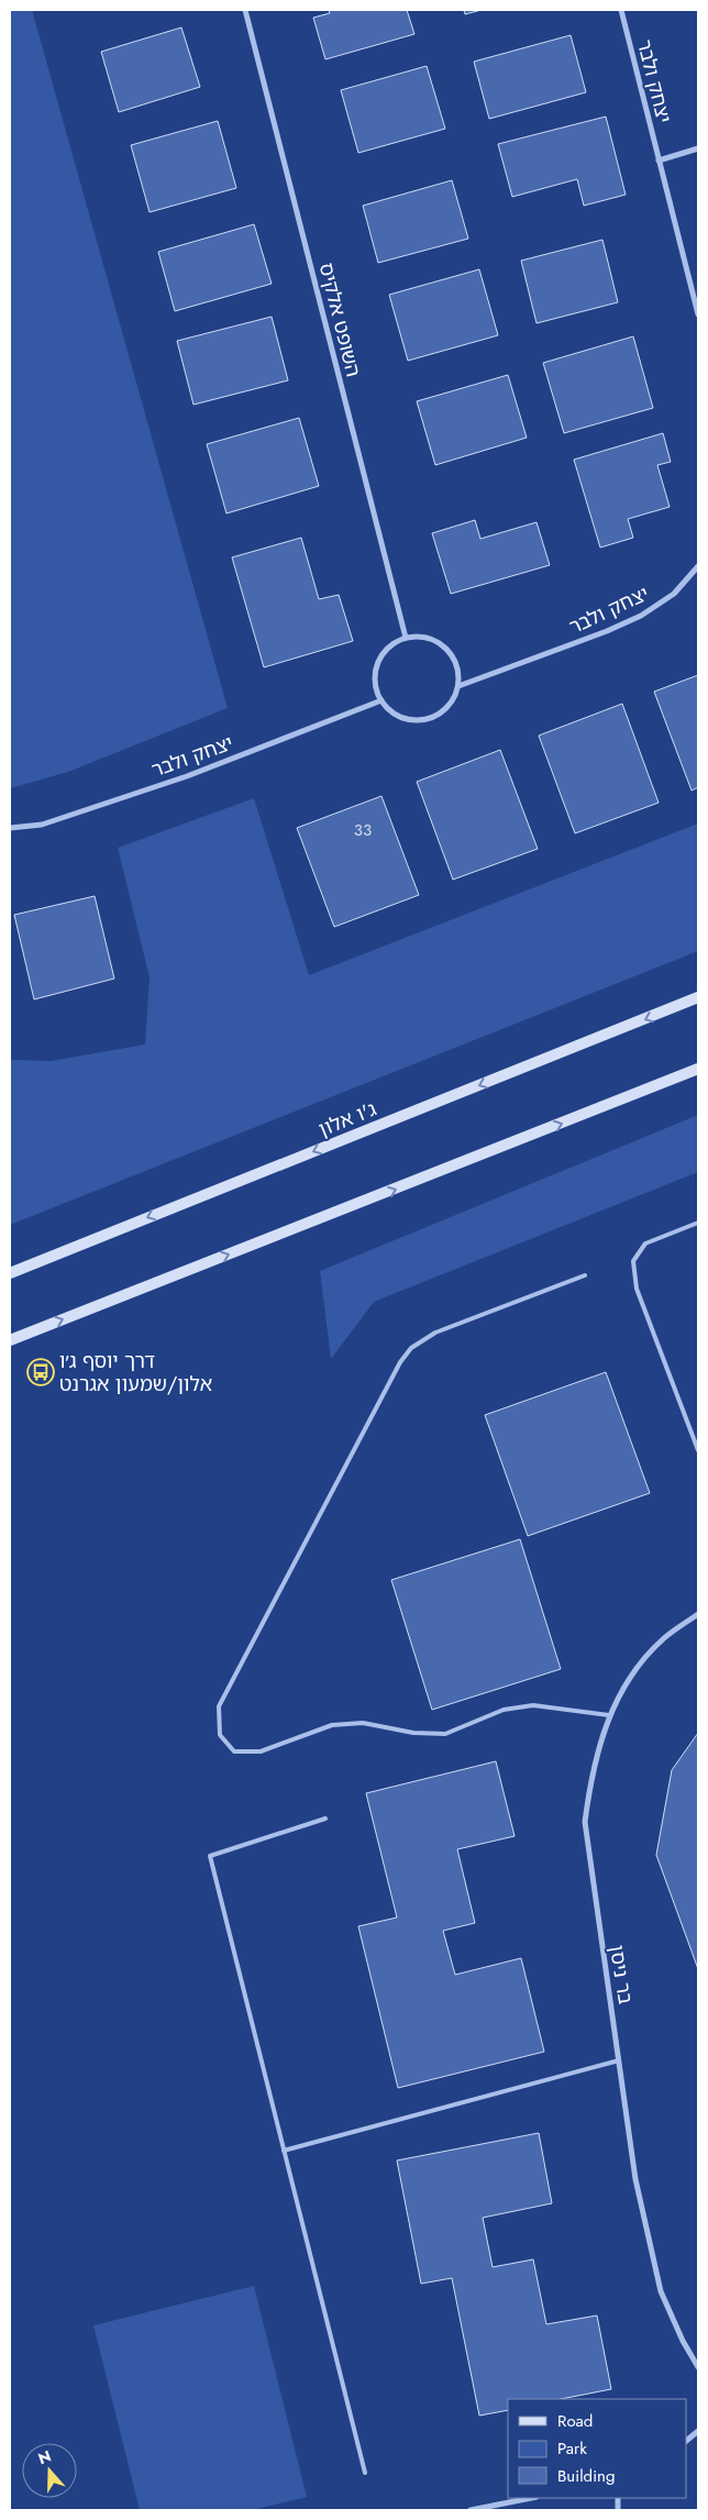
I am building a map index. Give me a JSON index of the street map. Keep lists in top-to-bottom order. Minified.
{"streets":{"main road":["ג'ו אלון"],"street":["יצחק ולבר","השופט אלקיס","בר ניסן"]},"crossings":[["יצחק ולבר","השופט אלקיס"]],"places":{"bus stop":["דרך יוסף ג׳ו אלון/שמעון אגרנט"]},"house_numbers":["33"],"legend":["Road","Park","Building"],"north":"top"}
